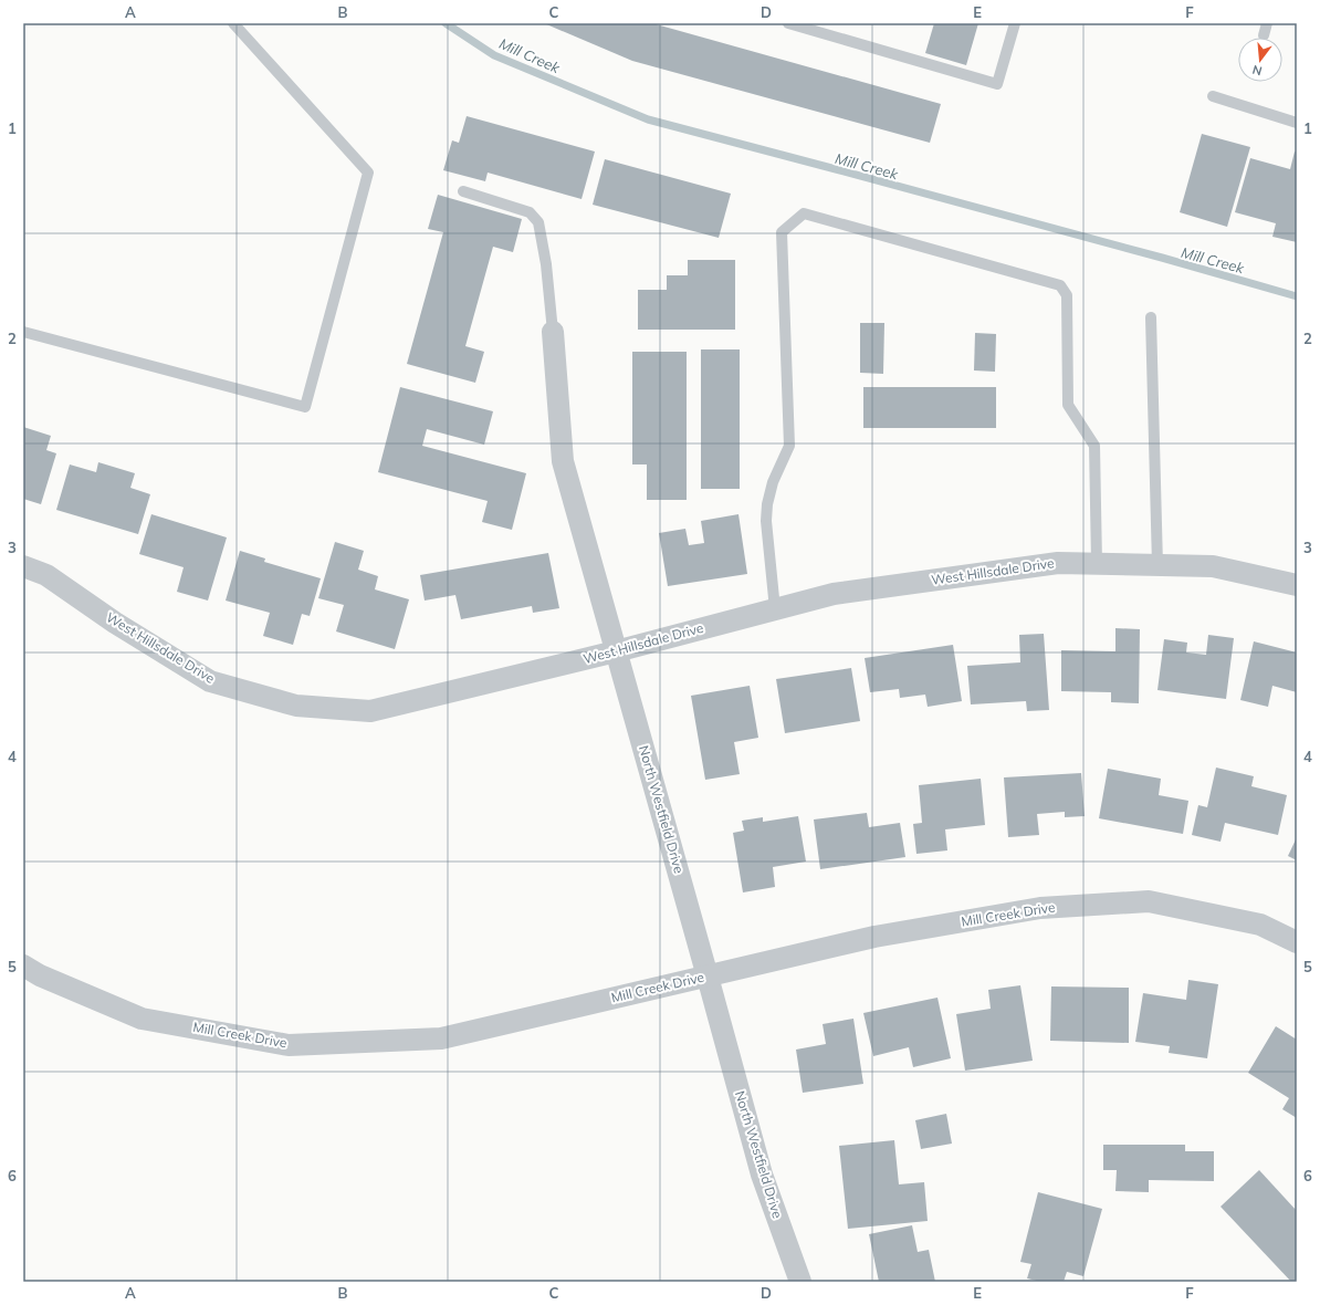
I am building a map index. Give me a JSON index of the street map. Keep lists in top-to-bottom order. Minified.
{"streets":{"street":["West Hillsdale Drive","North Westfield Drive","Mill Creek Drive"]},"crossings":[["West Hillsdale Drive","North Westfield Drive"],["North Westfield Drive","Mill Creek Drive"]],"water":["Mill Creek"],"north":"bottom","grid":{"columns":["A","B","C","D","E","F"],"rows":["1","2","3","4","5","6"]}}
